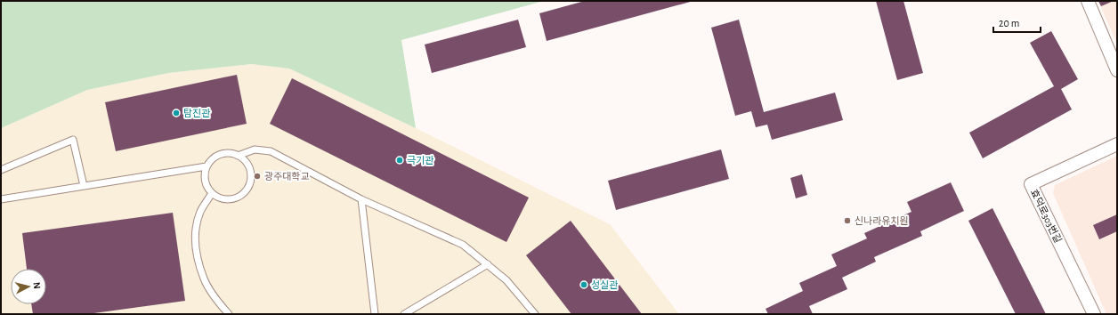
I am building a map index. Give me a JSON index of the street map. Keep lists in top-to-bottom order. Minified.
{"streets":{"street":["효덕로303번길"]},"places":["탐진관","극기관","광주대학교","신나라유치원","성실관"],"scale_bar":"20 m","north":"right"}
